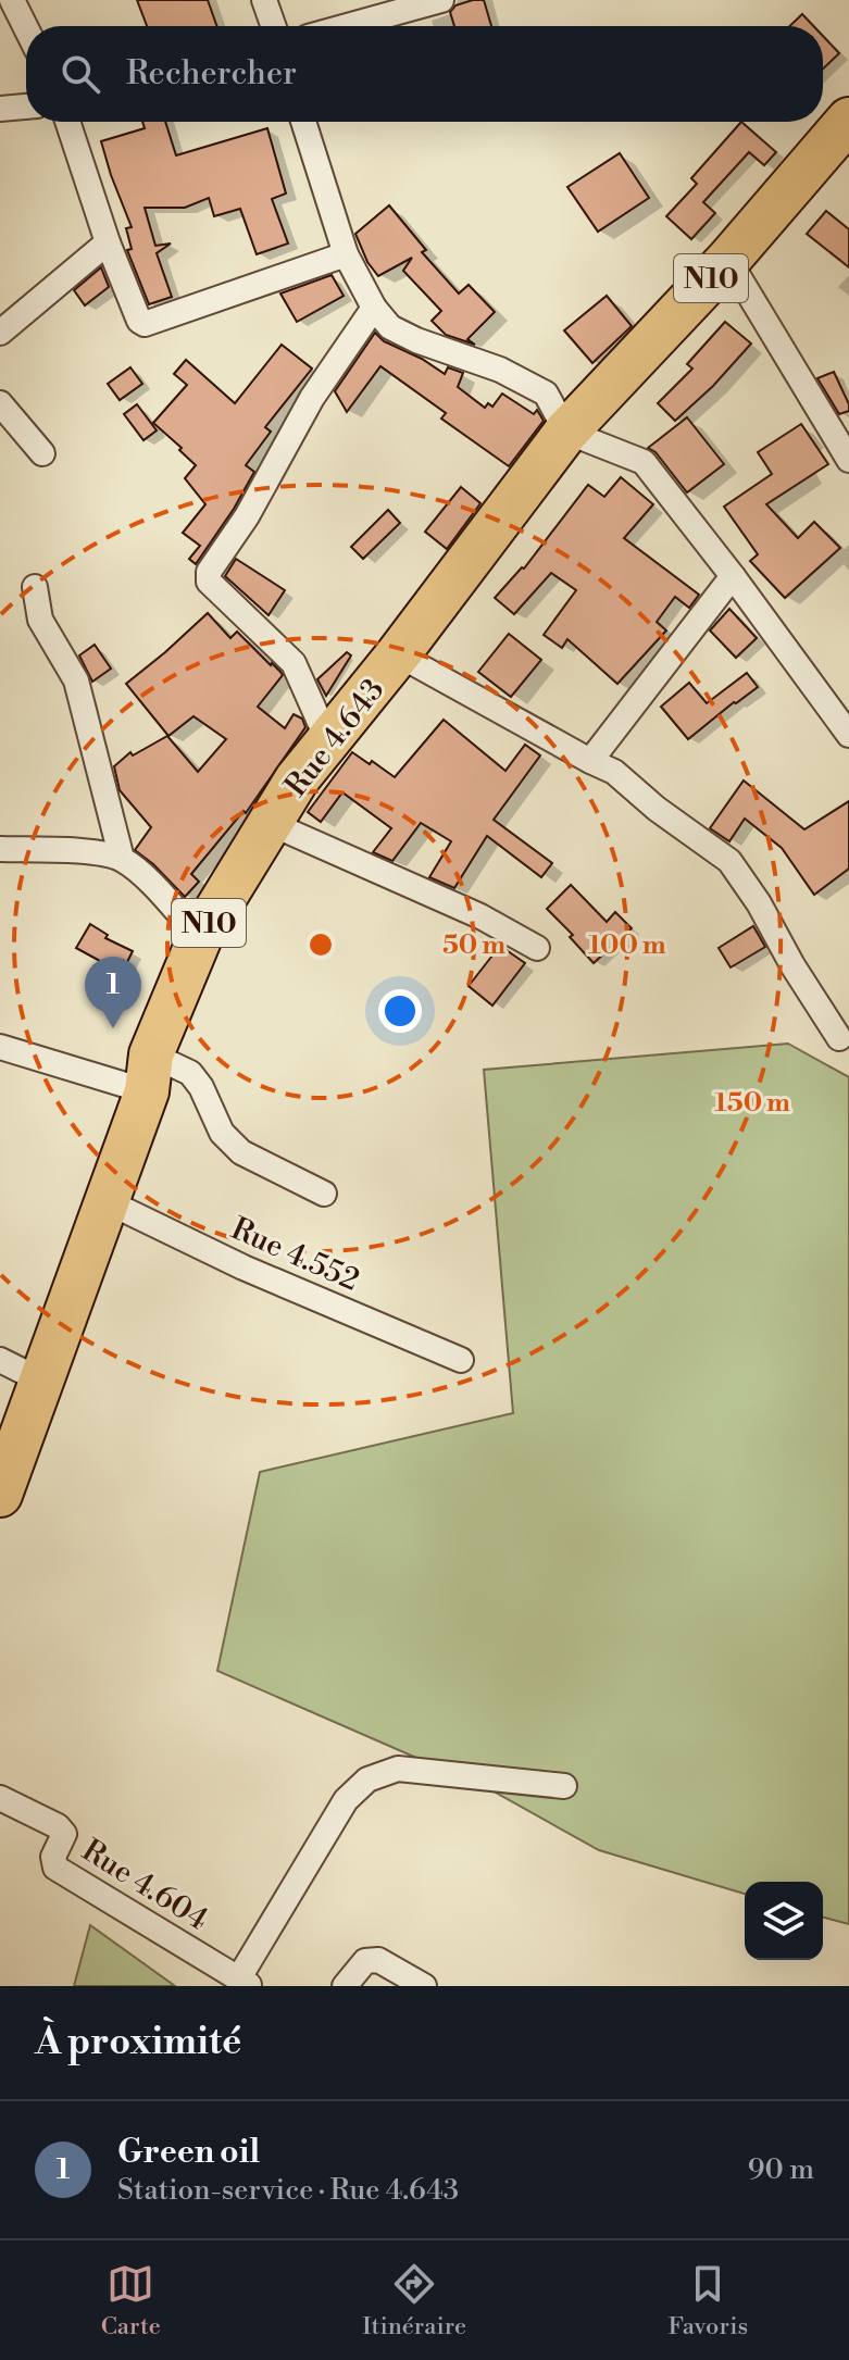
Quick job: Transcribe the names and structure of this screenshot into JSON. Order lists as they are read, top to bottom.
{
  "streets": {
    "highway": ["N10", "Rue 4.643"],
    "street": ["Rue 4.552", "Rue 4.604"]
  },
  "crossings": [
    ["N10", "Rue 4.643"],
    ["Rue 4.643", "Rue 4.552"]
  ],
  "page": {
    "search": "Rechercher",
    "pins": "1",
    "heading": "À proximité",
    "list": [
      {
        "mark": "1",
        "name": "Green oil",
        "note": "Station-service · Rue 4.643",
        "value": "90 m"
      }
    ],
    "nav": ["Carte", "Itinéraire", "Favoris"]
  },
  "rings": ["50 m", "100 m", "150 m"]
}
